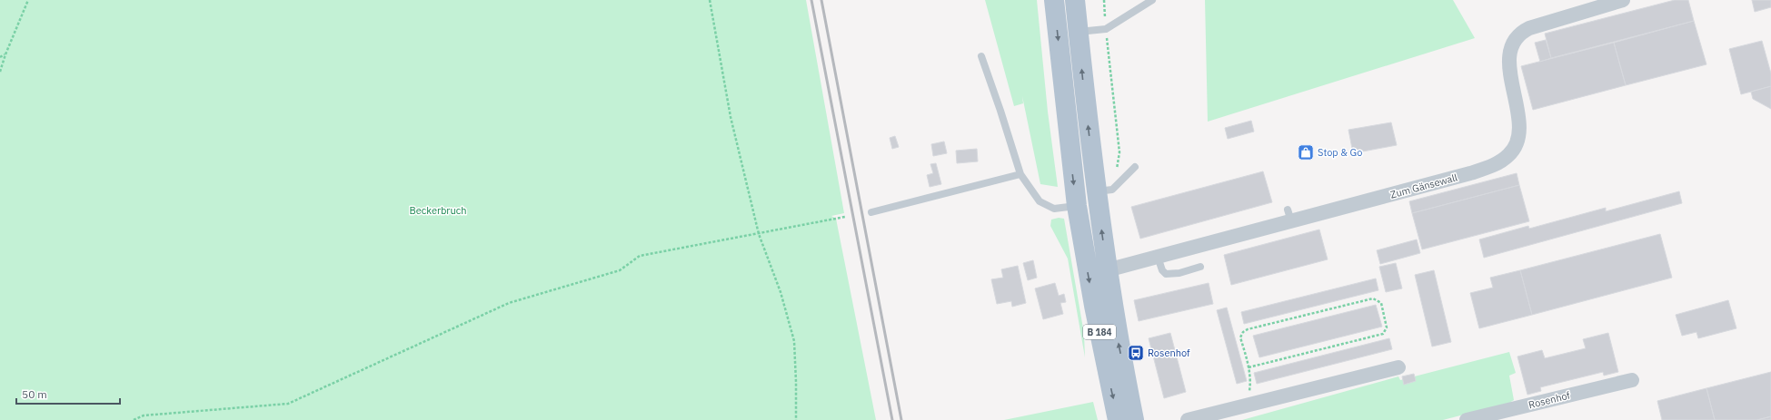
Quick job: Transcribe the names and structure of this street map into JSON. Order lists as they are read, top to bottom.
{
  "streets": {
    "main road": ["B 184"],
    "street": ["Zum Gänsewall", "Rosenhof"]
  },
  "crossings": [
    ["Zum Gänsewall", "B 184"]
  ],
  "parks": ["Beckerbruch"],
  "places": {
    "shop": ["Stop & Go"],
    "bus stop": ["Rosenhof"]
  },
  "scale_bar": "50 m"
}
